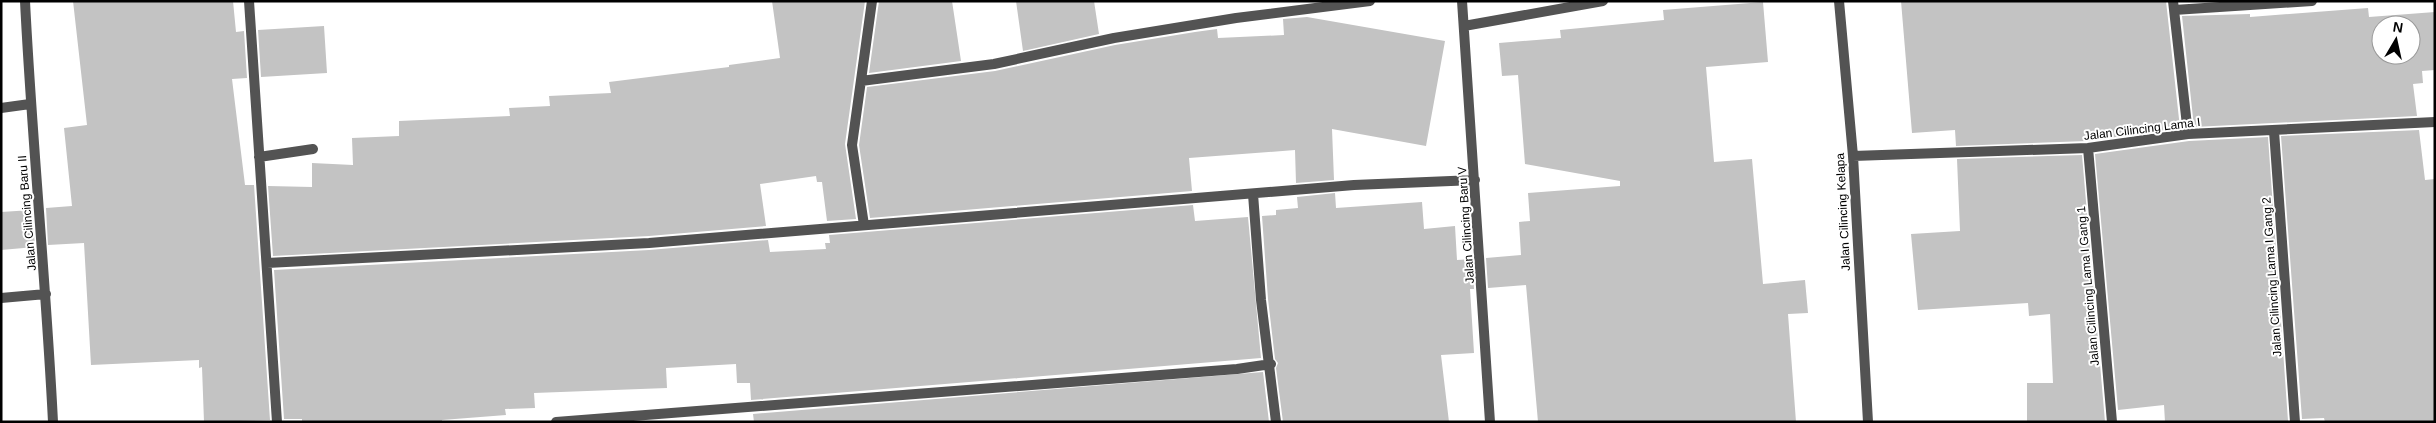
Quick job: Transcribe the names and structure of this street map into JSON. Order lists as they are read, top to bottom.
{
  "streets": {
    "street": [
      "Jalan Cilincing Lama I",
      "Jalan Cilincing Kelapa",
      "Jalan Cilincing Baru II",
      "Jalan Cilincing Baru V",
      "Jalan Cilincing Lama I Gang 2",
      "Jalan Cilincing Lama I Gang 1"
    ]
  },
  "crossings": [
    ["Jalan Cilincing Lama I", "Jalan Cilincing Kelapa"],
    ["Jalan Cilincing Lama I", "Jalan Cilincing Lama I Gang 2"],
    ["Jalan Cilincing Lama I", "Jalan Cilincing Lama I Gang 1"]
  ],
  "north": "top"
}
